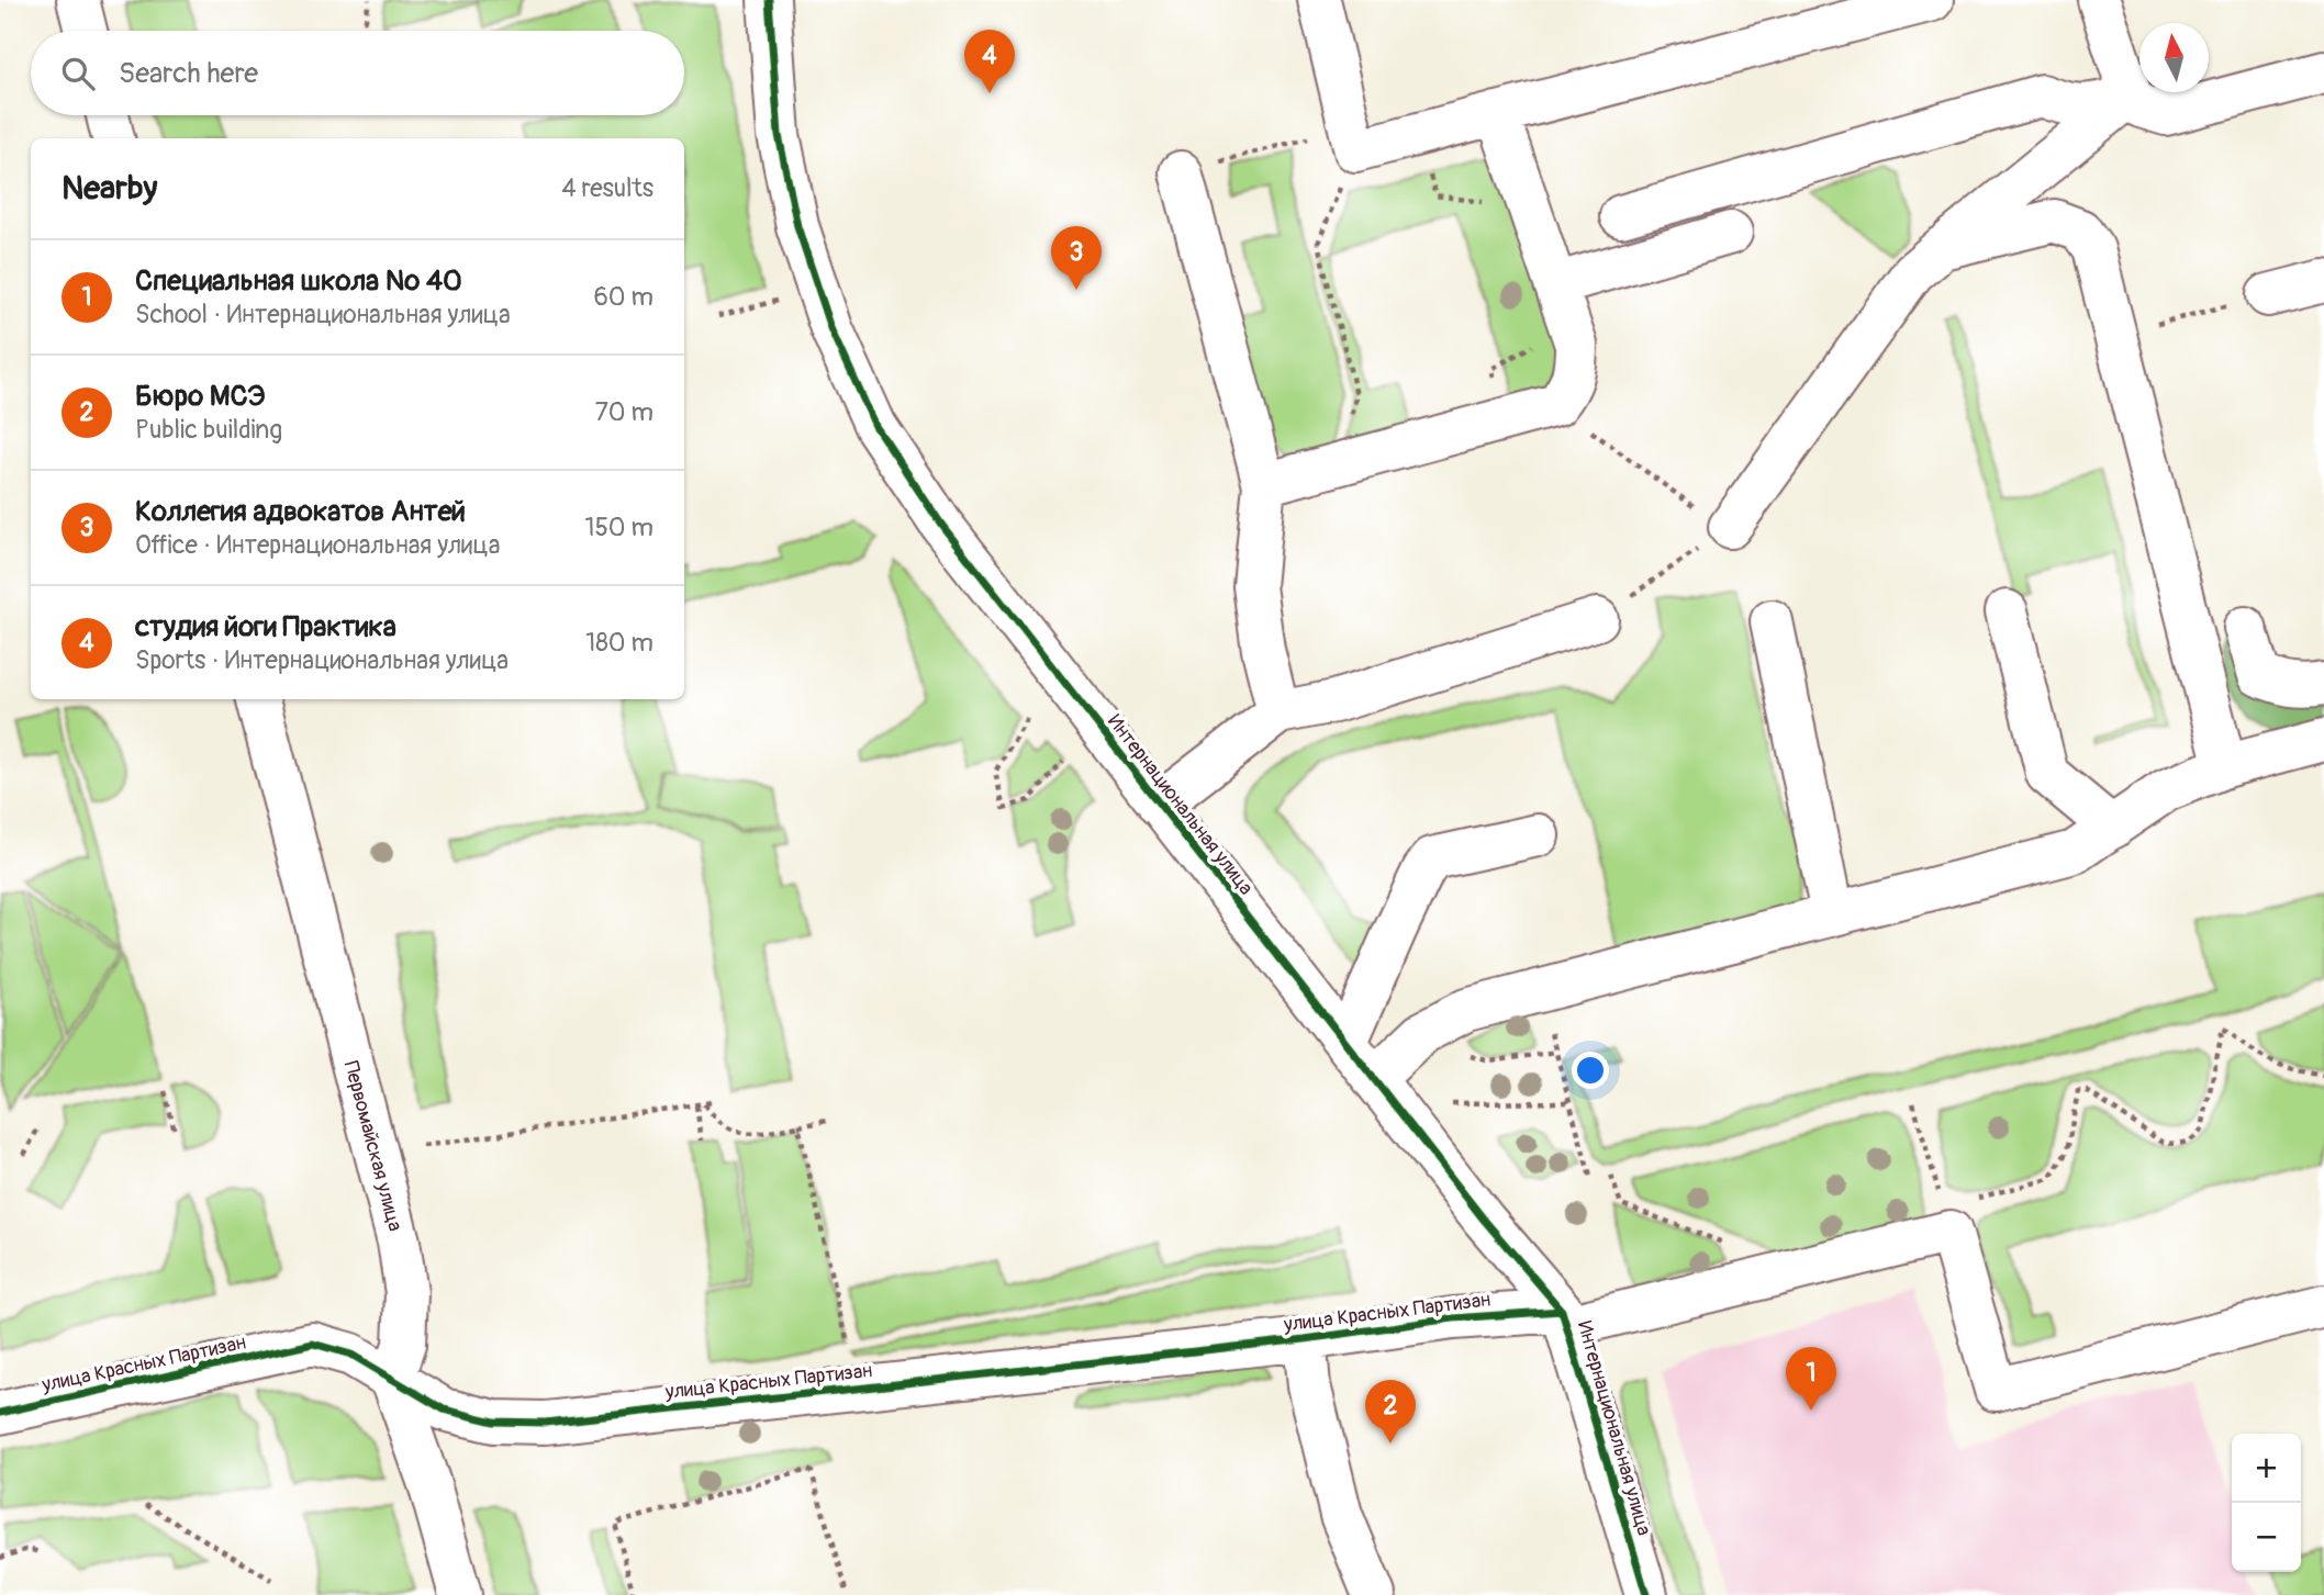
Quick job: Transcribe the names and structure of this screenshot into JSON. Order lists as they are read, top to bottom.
{
  "streets": {
    "street": ["Интернациональная улица", "Первомайская улица", "улица Красных Партизан"]
  },
  "crossings": [
    ["Интернациональная улица", "улица Красных Партизан"],
    ["Первомайская улица", "улица Красных Партизан"]
  ],
  "north": "top",
  "page": {
    "pins": [
      "4",
      "3",
      "1",
      "2"
    ],
    "search": "Search here",
    "heading": ["Nearby", "4 results"],
    "list": [
      {
        "mark": "1",
        "name": "Специальная школа № 40",
        "note": "School · Интернациональная улица",
        "value": "60 m"
      },
      {
        "mark": "2",
        "name": "Бюро МСЭ",
        "note": "Public building",
        "value": "70 m"
      },
      {
        "mark": "3",
        "name": "Коллегия адвокатов Антей",
        "note": "Office · Интернациональная улица",
        "value": "150 m"
      },
      {
        "mark": "4",
        "name": "студия йоги Практика",
        "note": "Sports · Интернациональная улица",
        "value": "180 m"
      }
    ],
    "map_buttons": ["+", "−"]
  }
}
